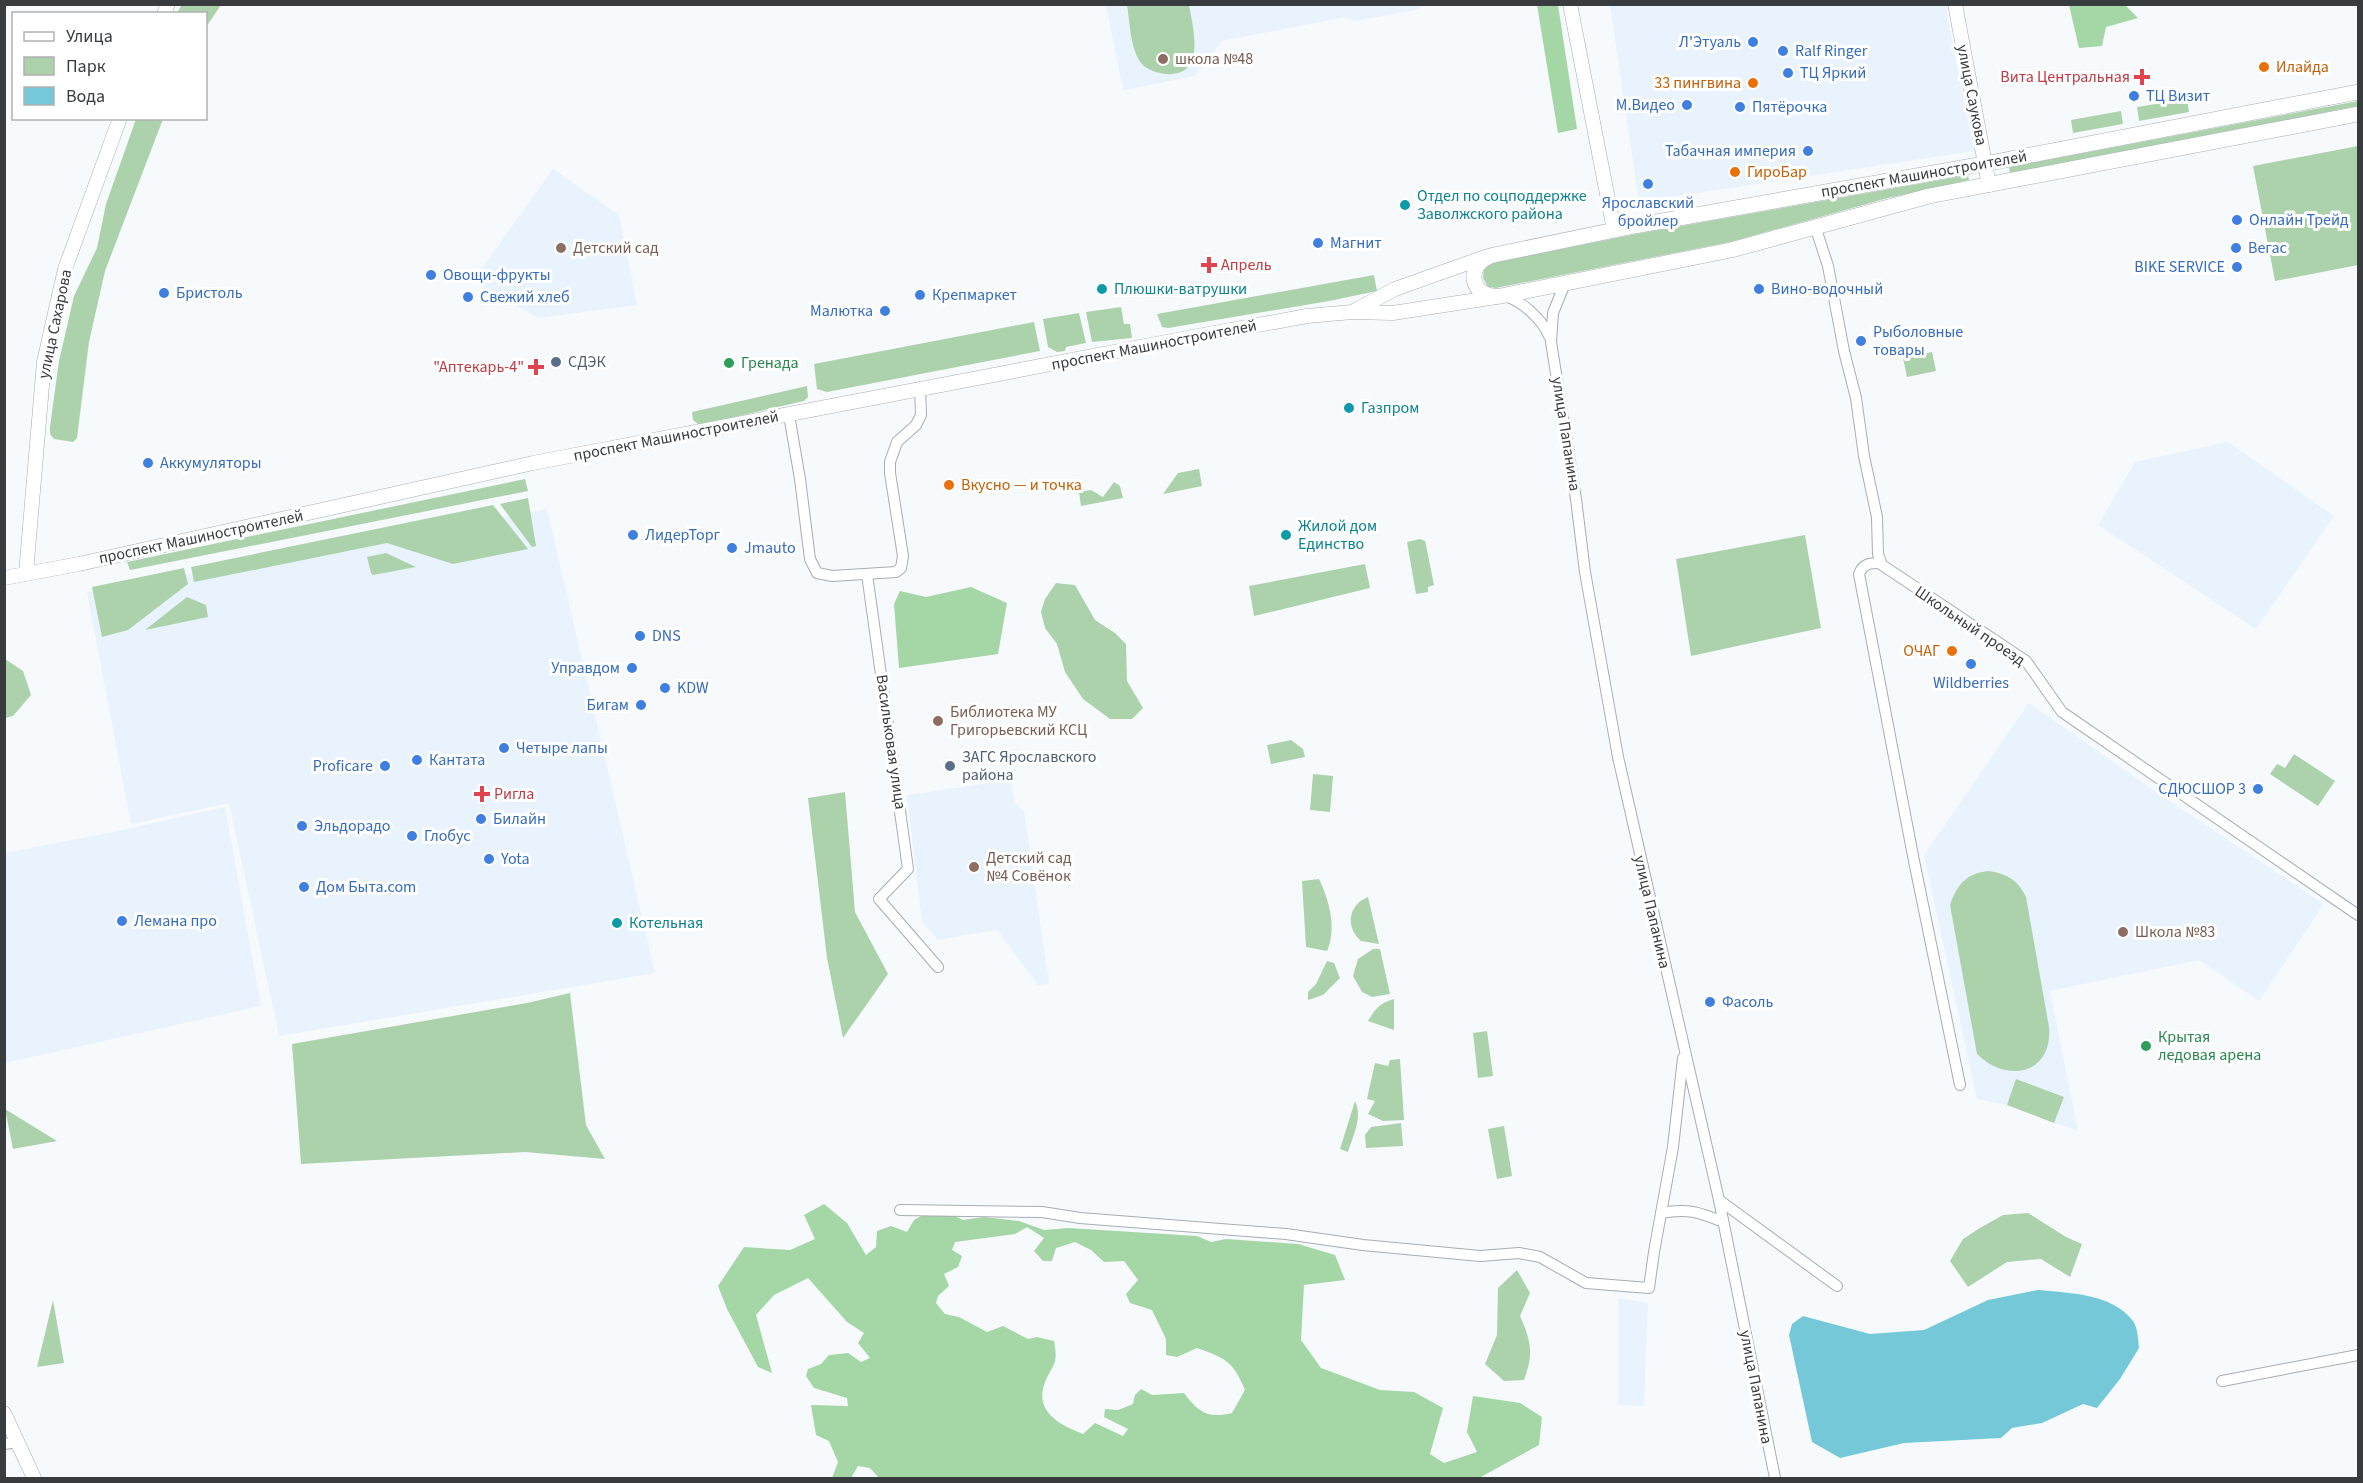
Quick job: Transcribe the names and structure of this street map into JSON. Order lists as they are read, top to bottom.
{
  "streets": {
    "main road": ["проспект Машиностроителей"],
    "street": [
      "улица Саукова",
      "улица Сахарова",
      "улица Папанина",
      "Школьный проезд",
      "Васильковая улица"
    ]
  },
  "crossings": [
    ["улица Саукова", "проспект Машиностроителей"],
    ["проспект Машиностроителей", "улица Сахарова"],
    ["проспект Машиностроителей", "улица Папанина"]
  ],
  "places": {
    "other": [
      "Л'Этуаль",
      "Ralf Ringer",
      "школа №48",
      "Илайда",
      "ТЦ Яркий",
      "33 пингвина",
      "ТЦ Визит",
      "М.Видео",
      "Пятёрочка",
      "Табачная империя",
      "ГироБар",
      "Ярославский бройлер",
      "Отдел по соцподдержке Заволжского района",
      "Онлайн Трейд",
      "Магнит",
      "Детский сад",
      "Вегас",
      "BIKE SERVICE",
      "Овощи-фрукты",
      "Плюшки-ватрушки",
      "Вино-водочный",
      "Бристоль",
      "Крепмаркет",
      "Свежий хлеб",
      "Малютка",
      "Рыболовные товары",
      "СДЭК",
      "Гренада",
      "Газпром",
      "Аккумуляторы",
      "Вкусно — и точка",
      "ЛидерТорг",
      "Жилой дом Единство",
      "Jmauto",
      "DNS",
      "ОЧАГ",
      "Wildberries",
      "Управдом",
      "KDW",
      "Бигам",
      "Библиотека МУ Григорьевский КСЦ",
      "Четыре лапы",
      "Кантата",
      "Proficare",
      "ЗАГС Ярославского района",
      "СДЮСШОР 3",
      "Билайн",
      "Эльдорадо",
      "Глобус",
      "Yota",
      "Детский сад №4 Совёнок",
      "Дом Быта.com",
      "Лемана про",
      "Котельная",
      "Школа №83",
      "Фасоль",
      "Крытая ледовая арена"
    ],
    "health": [
      "Вита Центральная",
      "Апрель",
      "\"Аптекарь-4\"",
      "Ригла"
    ]
  },
  "legend": ["Улица", "Парк", "Вода"]
}
